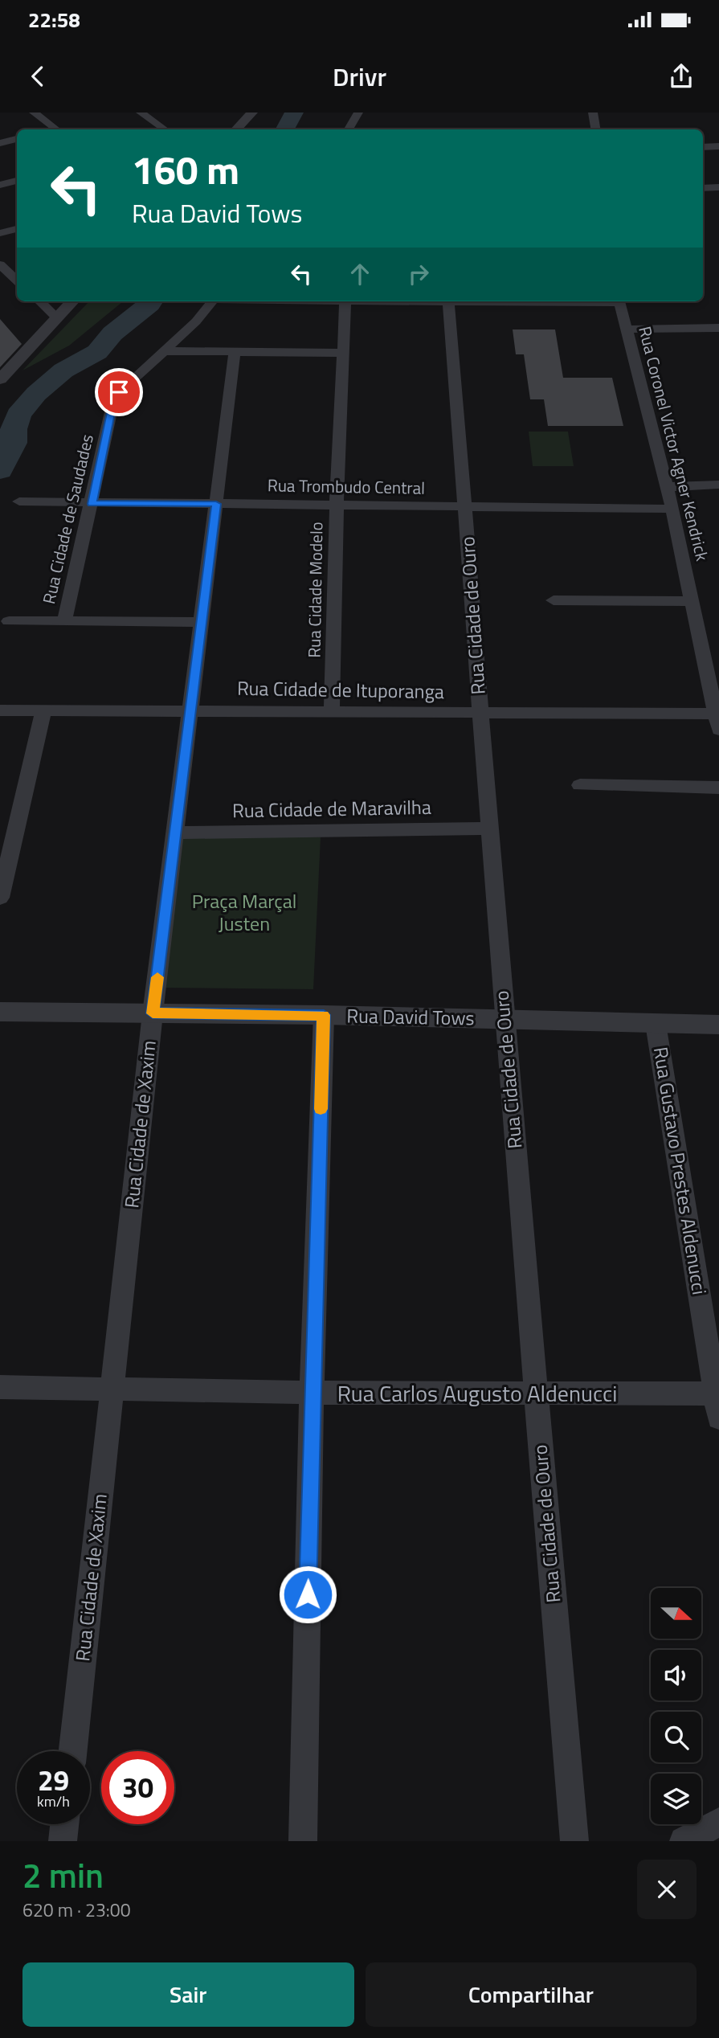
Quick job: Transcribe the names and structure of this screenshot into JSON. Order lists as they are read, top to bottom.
{
  "streets": {
    "street": [
      "Rua Coronel Victor Agner Kendrick",
      "Rua Trombudo Central",
      "Rua Cidade de Saudades",
      "Rua Cidade Modelo",
      "Rua Cidade de Ouro",
      "Rua Cidade de Ituporanga",
      "Rua Cidade de Maravilha",
      "Rua David Tows",
      "Rua Cidade de Xaxim",
      "Rua Gustavo Prestes Aldenucci",
      "Rua Carlos Augusto Aldenucci"
    ]
  },
  "crossings": [
    ["Rua Coronel Victor Agner Kendrick", "Rua Trombudo Central"],
    ["Rua Coronel Victor Agner Kendrick", "Rua Cidade de Ituporanga"],
    ["Rua Trombudo Central", "Rua Cidade de Saudades"],
    ["Rua Trombudo Central", "Rua Cidade Modelo"],
    ["Rua Trombudo Central", "Rua Cidade de Ouro"],
    ["Rua Trombudo Central", "Rua Cidade de Xaxim"],
    ["Rua Cidade Modelo", "Rua Cidade de Ituporanga"],
    ["Rua Cidade de Ouro", "Rua Cidade de Ituporanga"],
    ["Rua Cidade de Ouro", "Rua Cidade de Maravilha"],
    ["Rua Cidade de Ouro", "Rua David Tows"],
    ["Rua Cidade de Ouro", "Rua Carlos Augusto Aldenucci"],
    ["Rua Cidade de Ituporanga", "Rua Cidade de Xaxim"],
    ["Rua Cidade de Maravilha", "Rua Cidade de Xaxim"],
    ["Rua David Tows", "Rua Cidade de Xaxim"],
    ["Rua David Tows", "Rua Gustavo Prestes Aldenucci"],
    ["Rua Cidade de Xaxim", "Rua Carlos Augusto Aldenucci"],
    ["Rua Gustavo Prestes Aldenucci", "Rua Carlos Augusto Aldenucci"]
  ],
  "parks": ["Praça Marçal Justen"],
  "north": "right",
  "page": {
    "status": "22:58",
    "header": "Drivr",
    "turn": ["160 m", "Rua David Tows"],
    "speed": "29 km/h",
    "limit": "30",
    "heading": ["2 min", "620 m · 23:00"],
    "buttons": ["Sair", "Compartilhar"]
  }
}
